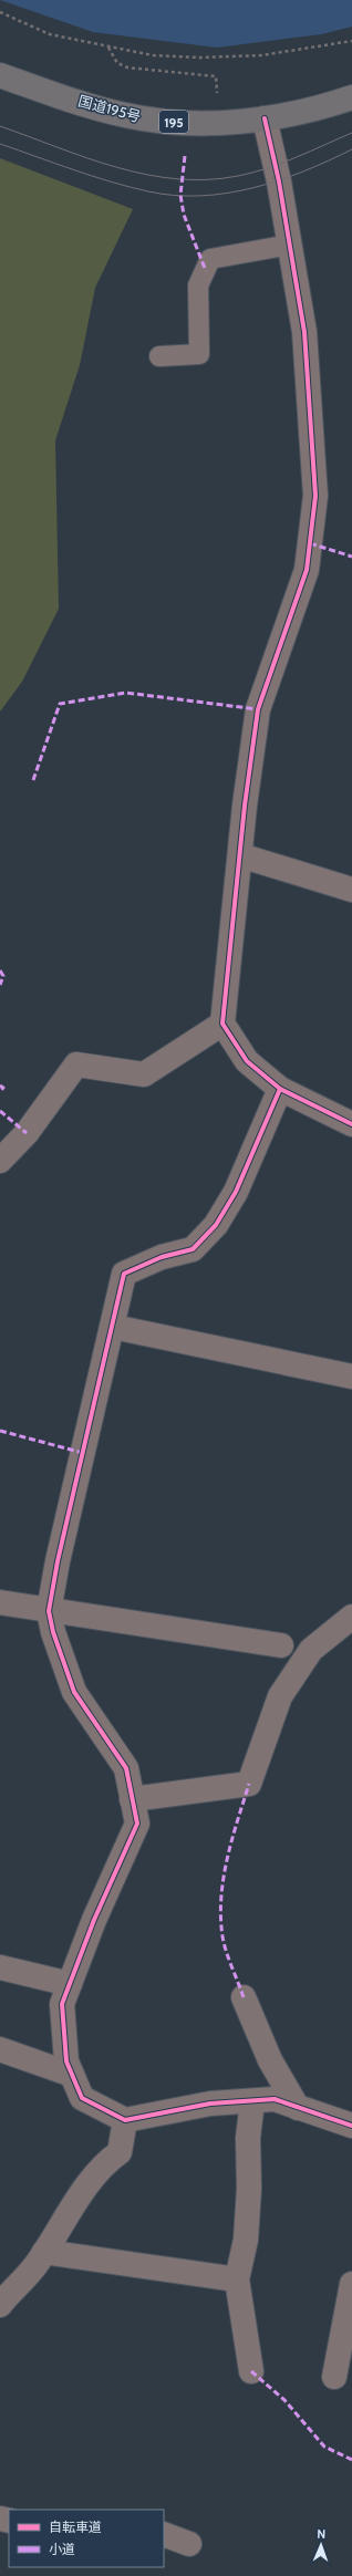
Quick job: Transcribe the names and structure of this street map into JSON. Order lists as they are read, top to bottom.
{
  "streets": {
    "highway": ["国道195号", "195"]
  },
  "legend": ["自転車道", "小道"],
  "north": "top"
}
